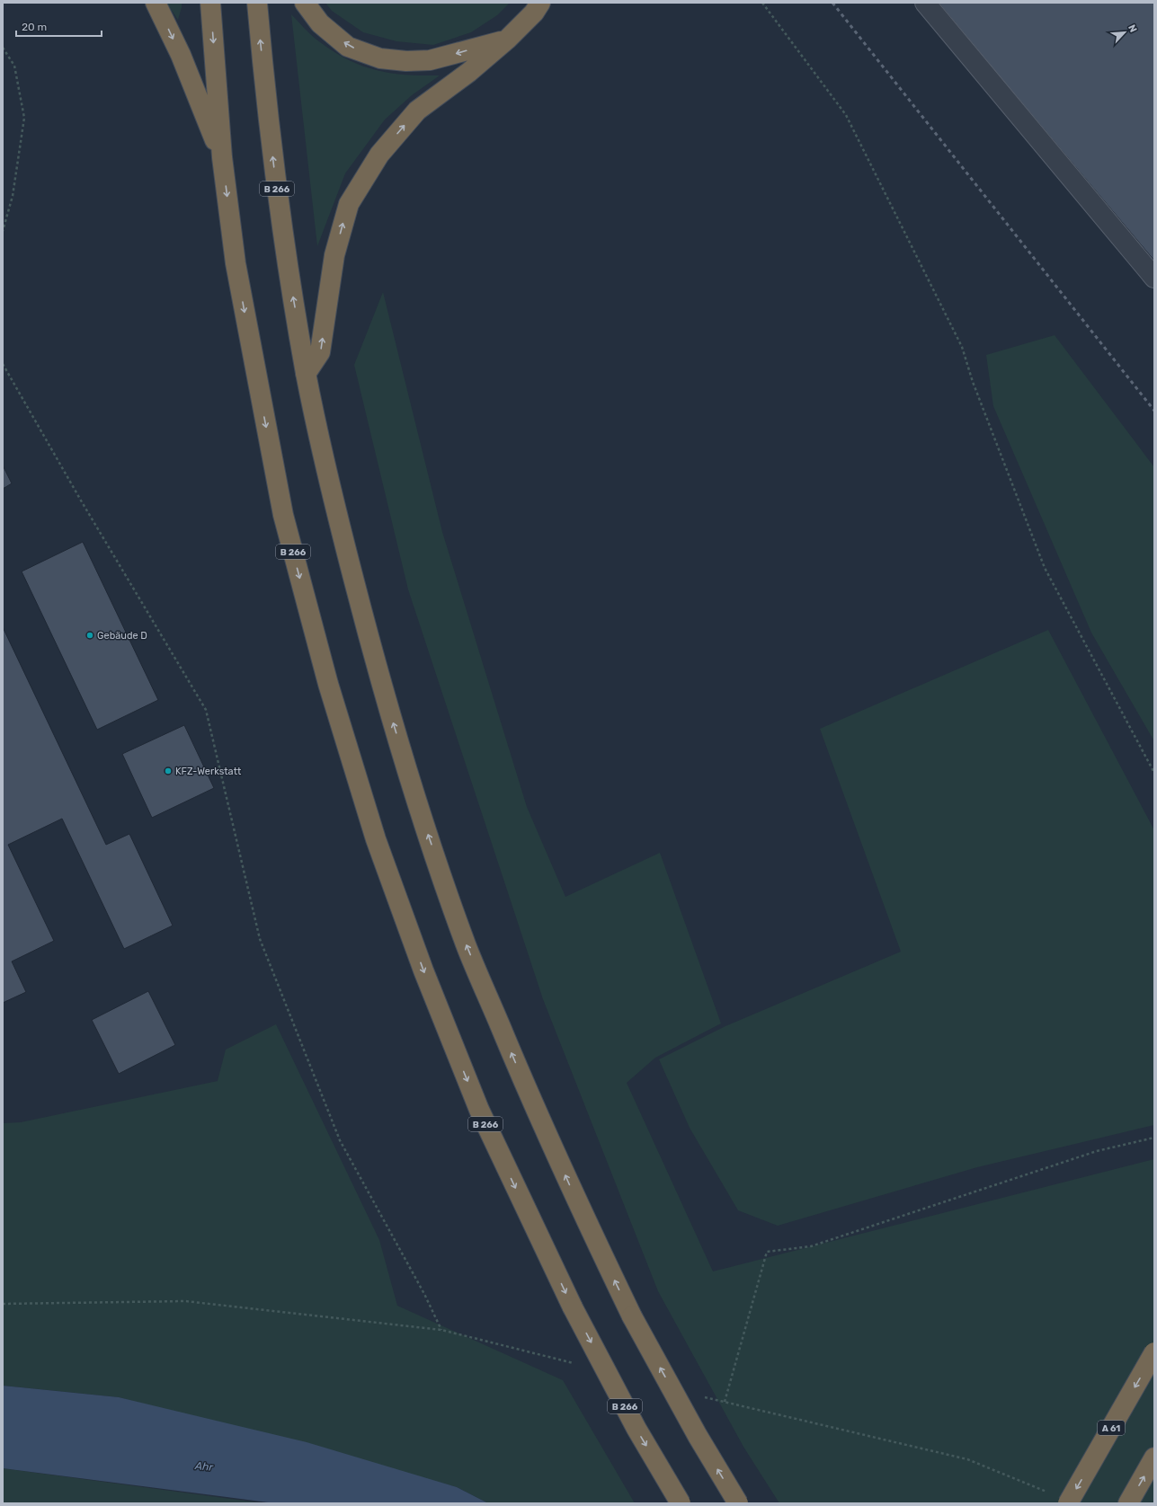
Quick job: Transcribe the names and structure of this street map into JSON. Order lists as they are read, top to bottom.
{
  "streets": {
    "highway": ["B 266", "A 61"]
  },
  "water": ["Ahr"],
  "places": ["Gebäude D", "KFZ-Werkstatt"],
  "scale_bar": "20 m",
  "north": "top right"
}
